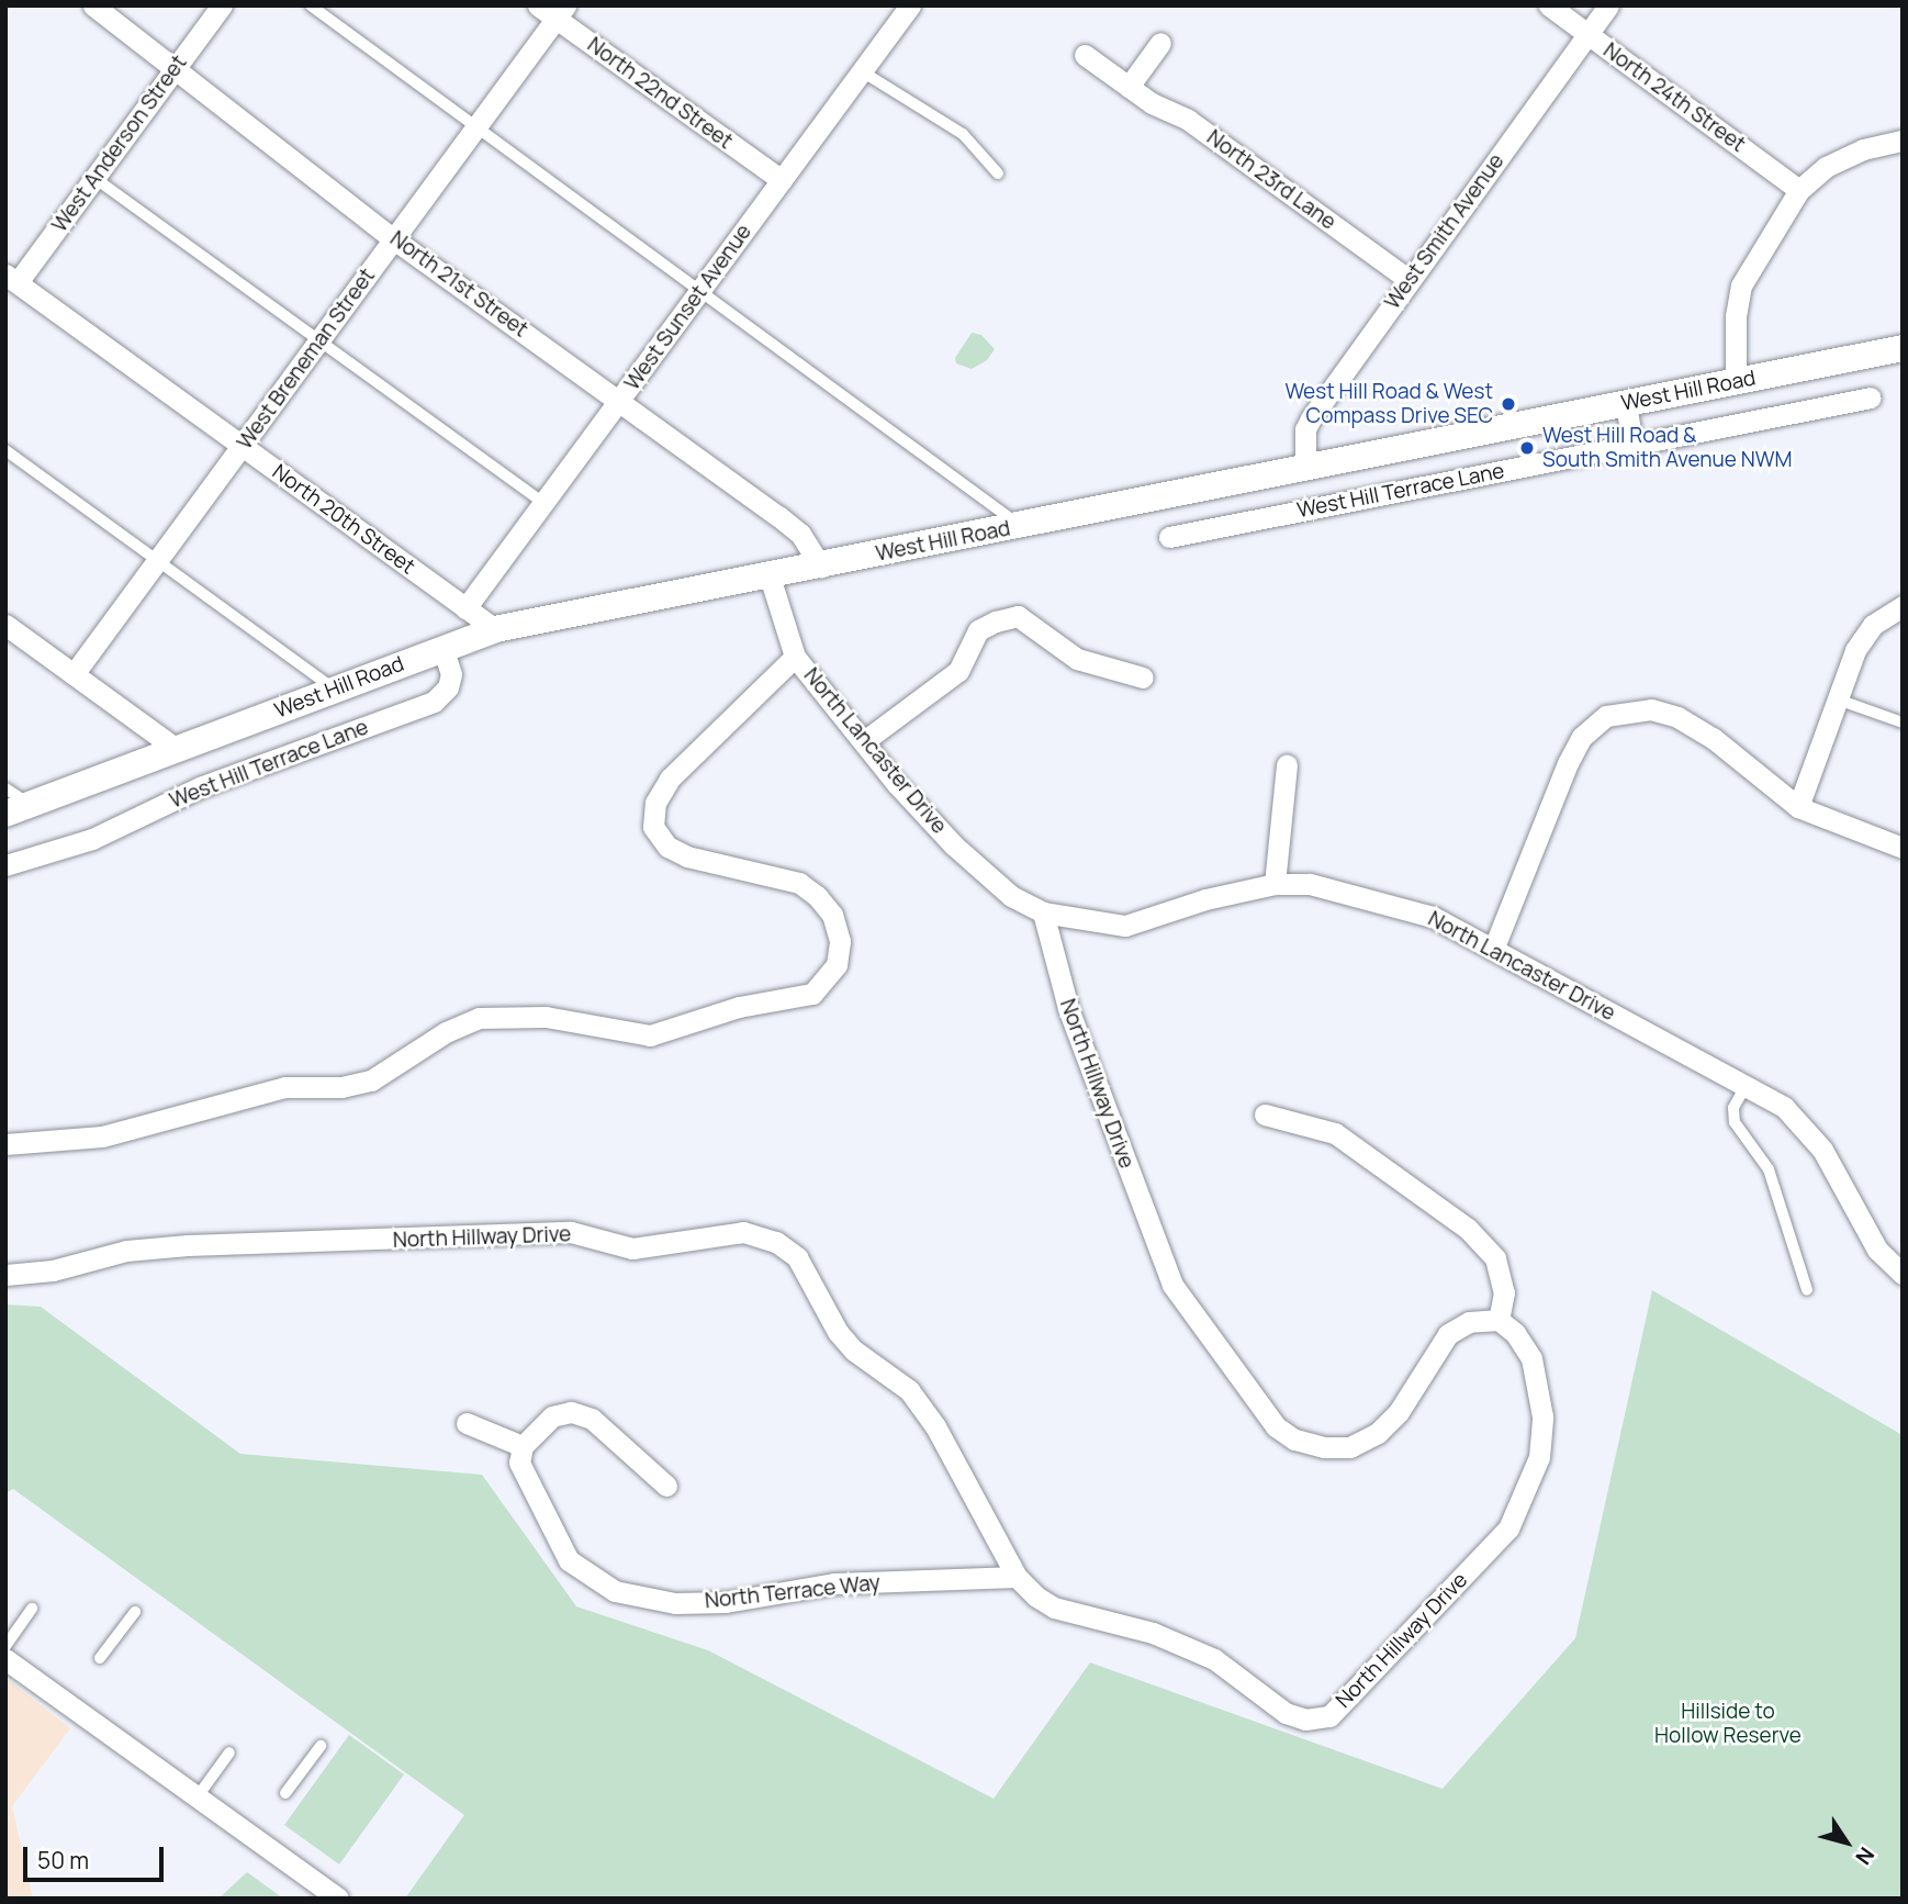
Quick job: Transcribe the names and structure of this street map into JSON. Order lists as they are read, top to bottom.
{
  "streets": {
    "street": [
      "North 22nd Street",
      "North 24th Street",
      "West Anderson Street",
      "North 23rd Lane",
      "West Smith Avenue",
      "North 21st Street",
      "West Sunset Avenue",
      "West Breneman Street",
      "West Hill Road",
      "West Hill Terrace Lane",
      "North 20th Street",
      "North Lancaster Drive",
      "North Hillway Drive",
      "North Terrace Way"
    ]
  },
  "crossings": [
    ["North 22nd Street", "West Sunset Avenue"],
    ["North 22nd Street", "West Breneman Street"],
    ["North 24th Street", "West Smith Avenue"],
    ["West Anderson Street", "North 21st Street"],
    ["West Anderson Street", "North 20th Street"],
    ["North 23rd Lane", "West Smith Avenue"],
    ["West Smith Avenue", "West Hill Road"],
    ["North 21st Street", "West Sunset Avenue"],
    ["North 21st Street", "West Breneman Street"],
    ["North 21st Street", "West Hill Road"],
    ["West Sunset Avenue", "North 20th Street"],
    ["West Breneman Street", "North 20th Street"],
    ["West Hill Road", "West Hill Terrace Lane"],
    ["West Hill Road", "North 20th Street"],
    ["West Hill Road", "North Lancaster Drive"],
    ["North Lancaster Drive", "North Hillway Drive"],
    ["North Hillway Drive", "North Terrace Way"]
  ],
  "parks": ["Hillside to Hollow Reserve"],
  "places": ["West Hill Road & West Compass Drive SEC", "West Hill Road & South Smith Avenue NWM"],
  "scale_bar": "50 m",
  "north": "bottom right"
}
